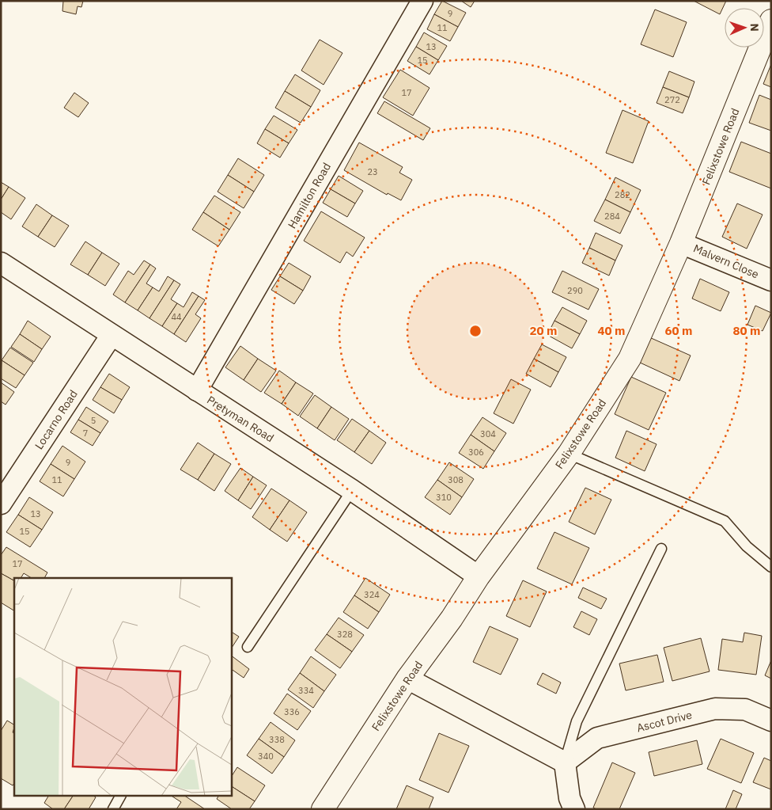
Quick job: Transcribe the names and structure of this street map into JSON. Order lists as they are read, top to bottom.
{
  "streets": {
    "main road": ["Felixstowe Road"],
    "street": [
      "Hamilton Road",
      "Malvern Close",
      "Pretyman Road",
      "Locarno Road",
      "Ascot Drive"
    ]
  },
  "crossings": [
    ["Felixstowe Road", "Malvern Close"],
    ["Felixstowe Road", "Pretyman Road"],
    ["Hamilton Road", "Pretyman Road"],
    ["Pretyman Road", "Locarno Road"]
  ],
  "house_numbers": [
    "9",
    "11",
    "13",
    "15",
    "17",
    "272",
    "23",
    "282",
    "284",
    "290",
    "44",
    "5",
    "7",
    "304",
    "306",
    "9",
    "11",
    "308",
    "310",
    "13",
    "15",
    "17",
    "324",
    "328",
    "334",
    "336",
    "338",
    "340"
  ],
  "north": "right",
  "rings": [
    "20 m",
    "40 m",
    "60 m",
    "80 m"
  ]
}
